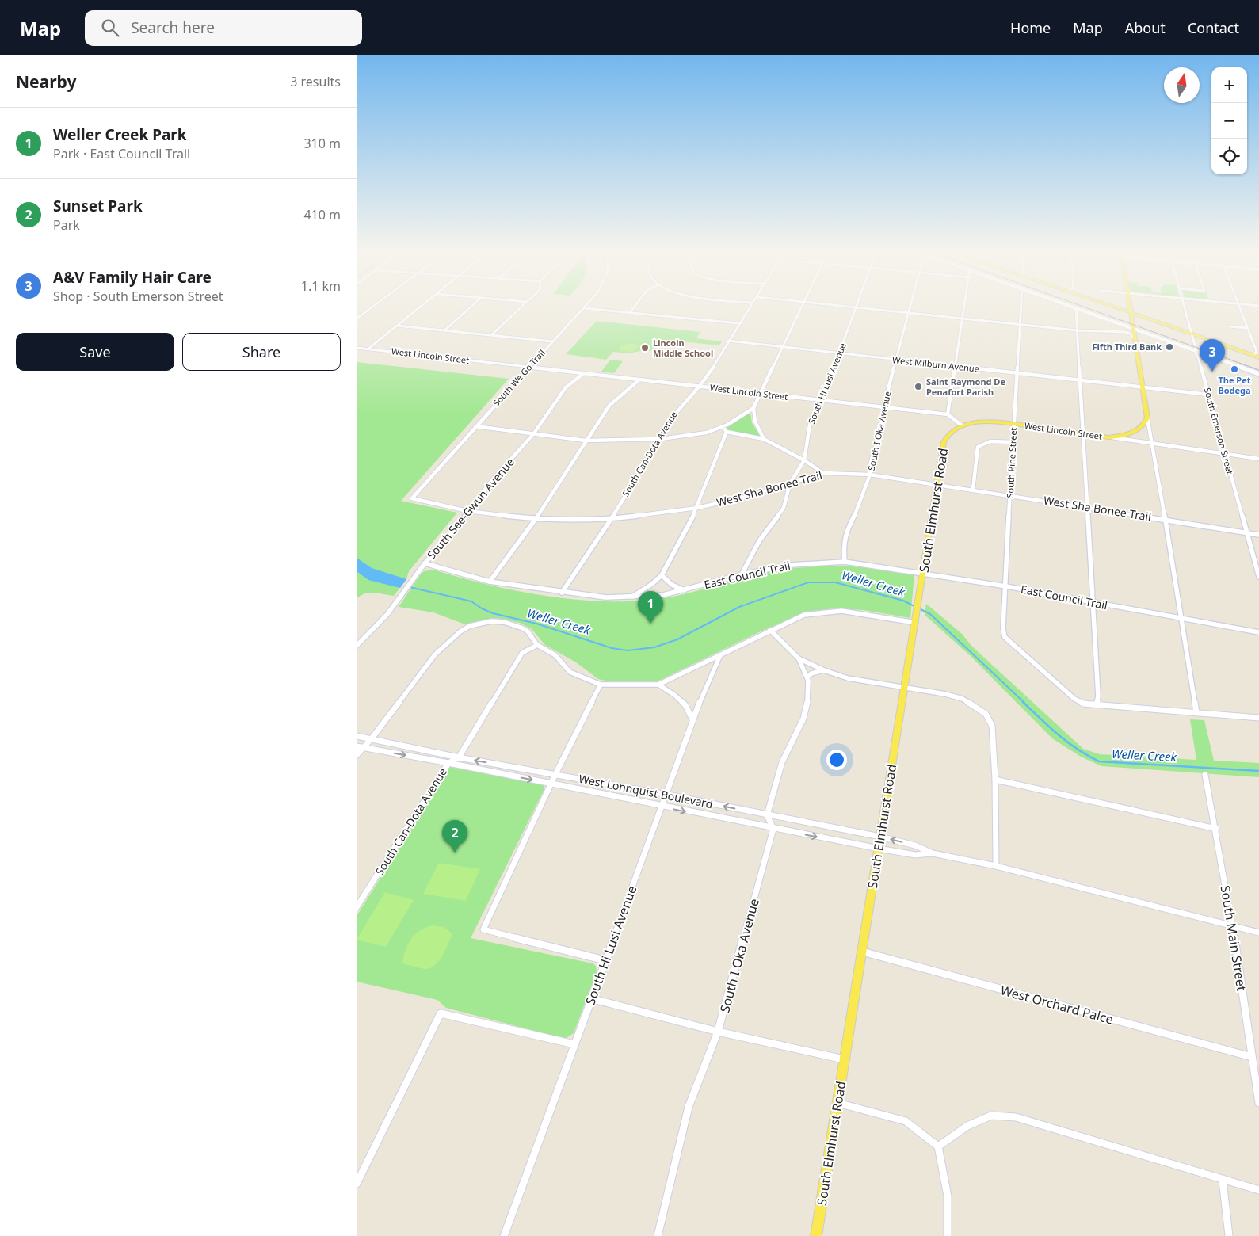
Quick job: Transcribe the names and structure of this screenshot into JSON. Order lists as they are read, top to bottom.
{
  "streets": {
    "main road": ["West Lincoln Street", "South Elmhurst Road"],
    "street": [
      "West Milburn Avenue",
      "South We Go Trail",
      "South Hi Lusi Avenue",
      "South I Oka Avenue",
      "South Emerson Street",
      "South Can-Dota Avenue",
      "South Pine Street",
      "West Sha Bonee Trail",
      "South See-Gwun Avenue",
      "East Council Trail",
      "West Lonnquist Boulevard",
      "South Main Street",
      "West Orchard Palce"
    ]
  },
  "crossings": [
    ["West Lincoln Street", "South We Go Trail"],
    ["West Lincoln Street", "South Hi Lusi Avenue"],
    ["West Lincoln Street", "South I Oka Avenue"],
    ["West Lincoln Street", "South Can-Dota Avenue"],
    ["West Lincoln Street", "South Pine Street"],
    ["West Lincoln Street", "South See-Gwun Avenue"],
    ["West Lincoln Street", "South Elmhurst Road"],
    ["West Milburn Avenue", "South Hi Lusi Avenue"],
    ["West Milburn Avenue", "South I Oka Avenue"],
    ["West Milburn Avenue", "South Emerson Street"],
    ["West Milburn Avenue", "South Can-Dota Avenue"],
    ["West Milburn Avenue", "South Pine Street"],
    ["South We Go Trail", "West Sha Bonee Trail"],
    ["South Hi Lusi Avenue", "West Sha Bonee Trail"],
    ["South Hi Lusi Avenue", "East Council Trail"],
    ["South Hi Lusi Avenue", "West Lonnquist Boulevard"],
    ["South I Oka Avenue", "West Sha Bonee Trail"],
    ["South I Oka Avenue", "East Council Trail"],
    ["South I Oka Avenue", "West Lonnquist Boulevard"],
    ["South Emerson Street", "West Sha Bonee Trail"],
    ["South Can-Dota Avenue", "West Sha Bonee Trail"],
    ["South Can-Dota Avenue", "East Council Trail"],
    ["South Can-Dota Avenue", "West Lonnquist Boulevard"],
    ["South Pine Street", "West Sha Bonee Trail"],
    ["South Pine Street", "East Council Trail"],
    ["West Sha Bonee Trail", "South See-Gwun Avenue"],
    ["West Sha Bonee Trail", "South Elmhurst Road"],
    ["South See-Gwun Avenue", "East Council Trail"],
    ["South Elmhurst Road", "East Council Trail"],
    ["South Elmhurst Road", "West Lonnquist Boulevard"],
    ["South Elmhurst Road", "West Orchard Palce"],
    ["West Lonnquist Boulevard", "South Main Street"],
    ["South Main Street", "West Orchard Palce"]
  ],
  "water": ["Weller Creek"],
  "places": [
    "Fifth Third Bank",
    "Lincoln Middle School",
    "The Pet Bodega",
    "Saint Raymond De Penafort Parish"
  ],
  "north": "top",
  "page": {
    "header": "Map",
    "search": "Search here",
    "nav": [
      "Home",
      "Map",
      "About",
      "Contact"
    ],
    "heading": ["Nearby", "3 results"],
    "map_buttons": ["+", "−"],
    "list": [
      {
        "mark": "1",
        "name": "Weller Creek Park",
        "note": "Park · East Council Trail",
        "value": "310 m"
      },
      {
        "mark": "2",
        "name": "Sunset Park",
        "note": "Park",
        "value": "410 m"
      },
      {
        "mark": "3",
        "name": "A&V Family Hair Care",
        "note": "Shop · South Emerson Street",
        "value": "1.1 km"
      }
    ],
    "buttons": ["Save", "Share"],
    "pins": ["3", "1", "2"]
  }
}
